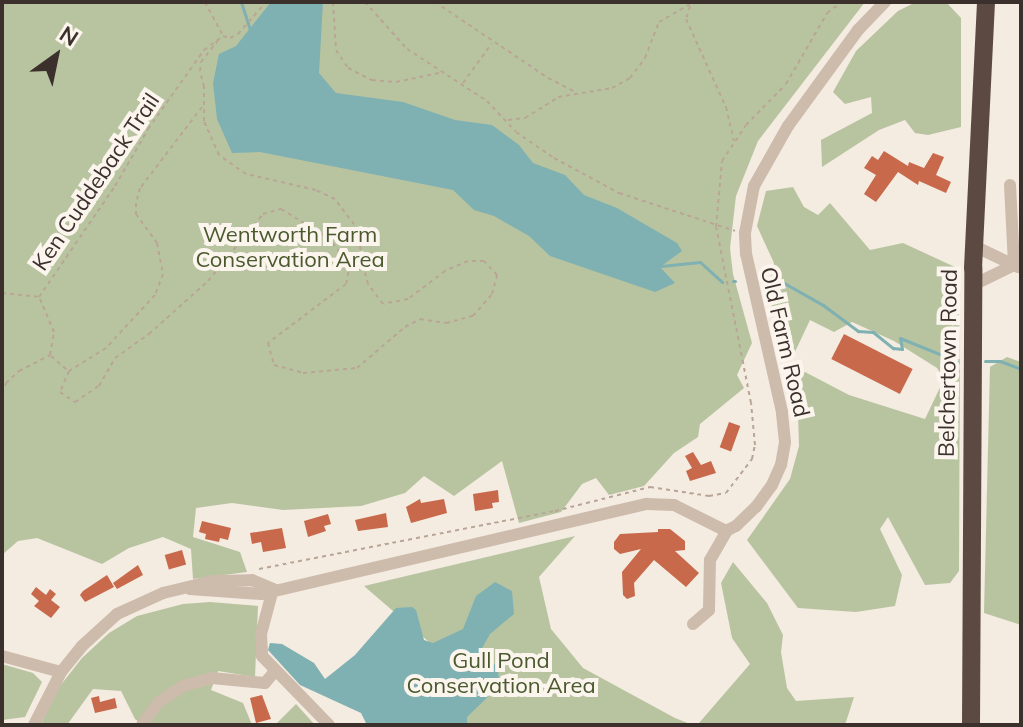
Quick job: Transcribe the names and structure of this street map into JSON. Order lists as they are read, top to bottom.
{
  "streets": {
    "highway": ["Belchertown Road"],
    "street": ["Old Farm Road"],
    "path": ["Ken Cuddeback Trail"]
  },
  "parks": ["Wentworth Farm Conservation Area", "Gull Pond Conservation Area"],
  "north": "top right"
}
